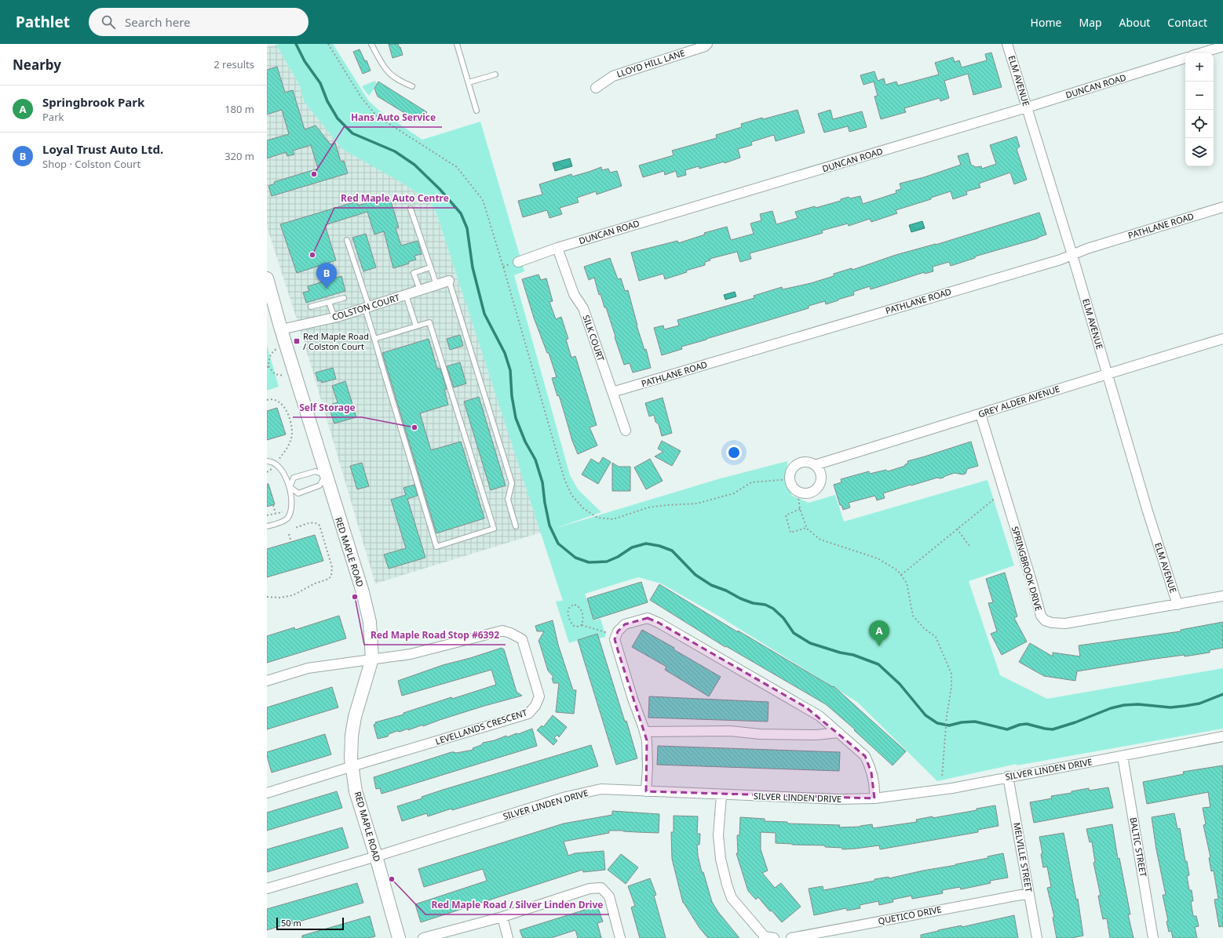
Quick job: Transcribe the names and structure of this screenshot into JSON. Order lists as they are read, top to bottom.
{
  "streets": {
    "street": [
      "LLOYD HILL LANE",
      "ELM AVENUE",
      "DUNCAN ROAD",
      "PATHLANE ROAD",
      "COLSTON COURT",
      "SILK COURT",
      "GREY ALDER AVENUE",
      "RED MAPLE ROAD",
      "SPRINGBROOK DRIVE",
      "LEVELLANDS CRESCENT",
      "SILVER LINDEN DRIVE",
      "BALTIC STREET",
      "MELVILLE STREET",
      "QUETICO DRIVE"
    ]
  },
  "crossings": [
    ["ELM AVENUE", "DUNCAN ROAD"],
    ["ELM AVENUE", "PATHLANE ROAD"],
    ["ELM AVENUE", "GREY ALDER AVENUE"],
    ["ELM AVENUE", "SPRINGBROOK DRIVE"],
    ["DUNCAN ROAD", "SILK COURT"],
    ["PATHLANE ROAD", "SILK COURT"],
    ["COLSTON COURT", "RED MAPLE ROAD"],
    ["GREY ALDER AVENUE", "SPRINGBROOK DRIVE"],
    ["RED MAPLE ROAD", "LEVELLANDS CRESCENT"],
    ["RED MAPLE ROAD", "SILVER LINDEN DRIVE"],
    ["SILVER LINDEN DRIVE", "BALTIC STREET"],
    ["SILVER LINDEN DRIVE", "MELVILLE STREET"],
    ["MELVILLE STREET", "QUETICO DRIVE"]
  ],
  "places": {
    "other": [
      "Hans Auto Service",
      "Red Maple Auto Centre",
      "Self Storage",
      "Red Maple Road Stop #6392",
      "Red Maple Road / Silver Linden Drive"
    ],
    "transit": ["Red Maple Road / Colston Court"]
  },
  "scale_bar": "50 m",
  "page": {
    "header": "Pathlet",
    "search": "Search here",
    "nav": [
      "Home",
      "Map",
      "About",
      "Contact"
    ],
    "heading": ["Nearby", "2 results"],
    "map_buttons": ["+", "−"],
    "list": [
      {
        "mark": "A",
        "name": "Springbrook Park",
        "note": "Park",
        "value": "180 m"
      },
      {
        "mark": "B",
        "name": "Loyal Trust Auto Ltd.",
        "note": "Shop · Colston Court",
        "value": "320 m"
      }
    ],
    "pins": ["B", "A"],
    "scale": "50 m"
  }
}
